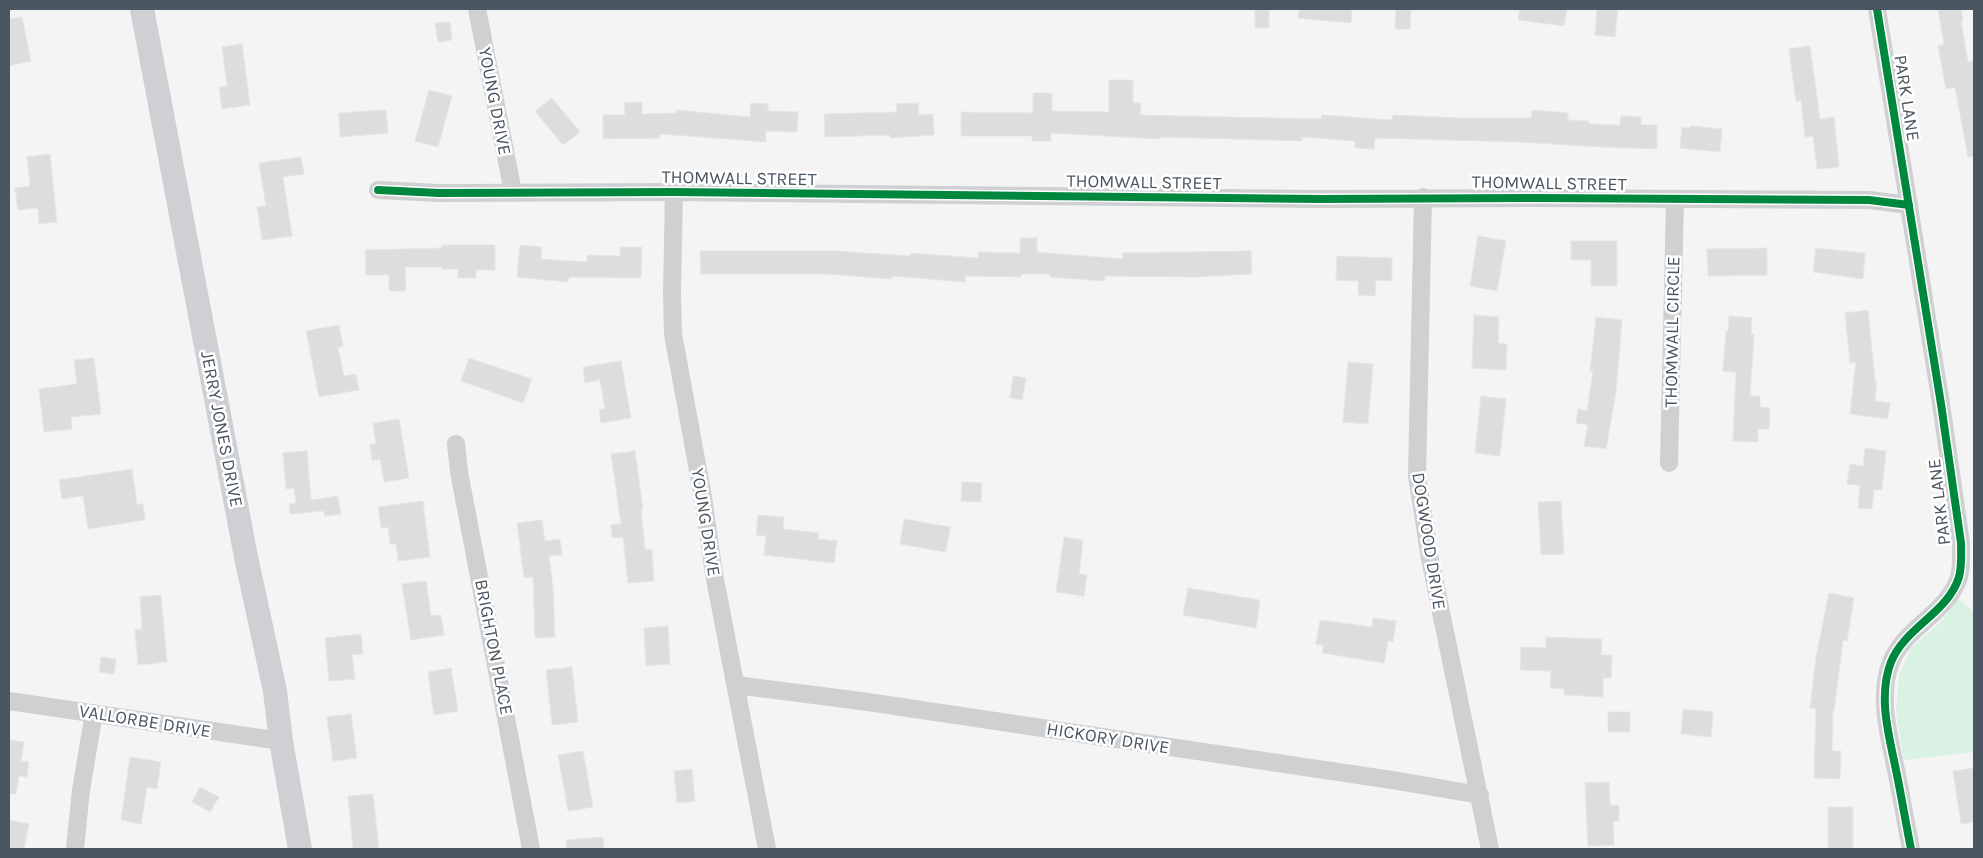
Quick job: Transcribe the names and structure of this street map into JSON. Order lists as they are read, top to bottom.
{
  "streets": {
    "main road": ["JERRY JONES DRIVE"],
    "street": [
      "PARK LANE",
      "YOUNG DRIVE",
      "THOMWALL STREET",
      "THOMWALL CIRCLE",
      "DOGWOOD DRIVE",
      "BRIGHTON PLACE",
      "VALLORBE DRIVE",
      "HICKORY DRIVE"
    ]
  },
  "crossings": [
    ["PARK LANE", "THOMWALL STREET"],
    ["YOUNG DRIVE", "THOMWALL STREET"],
    ["YOUNG DRIVE", "HICKORY DRIVE"],
    ["THOMWALL STREET", "THOMWALL CIRCLE"],
    ["THOMWALL STREET", "DOGWOOD DRIVE"],
    ["JERRY JONES DRIVE", "VALLORBE DRIVE"],
    ["DOGWOOD DRIVE", "HICKORY DRIVE"]
  ]
}
